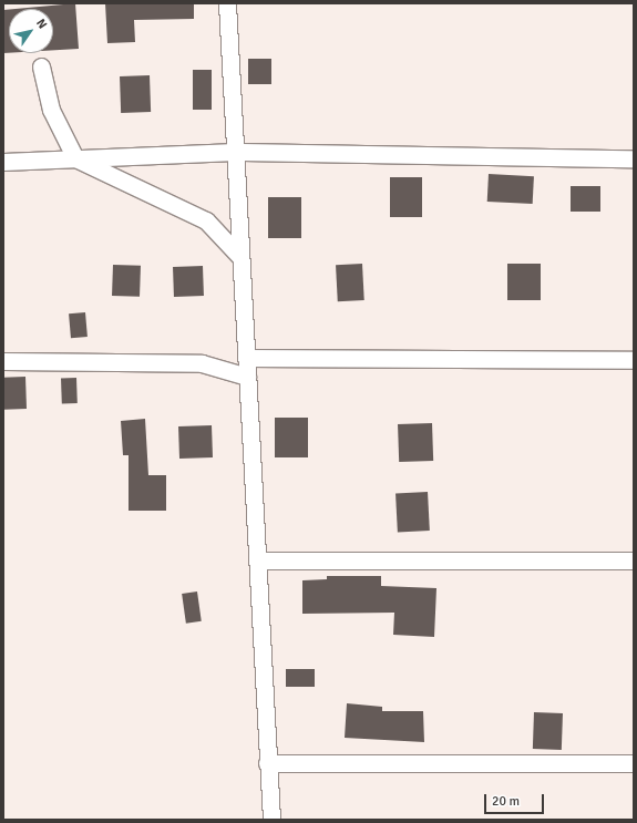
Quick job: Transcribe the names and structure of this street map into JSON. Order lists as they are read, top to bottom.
{
  "scale_bar": "20 m",
  "north": "top right"
}
